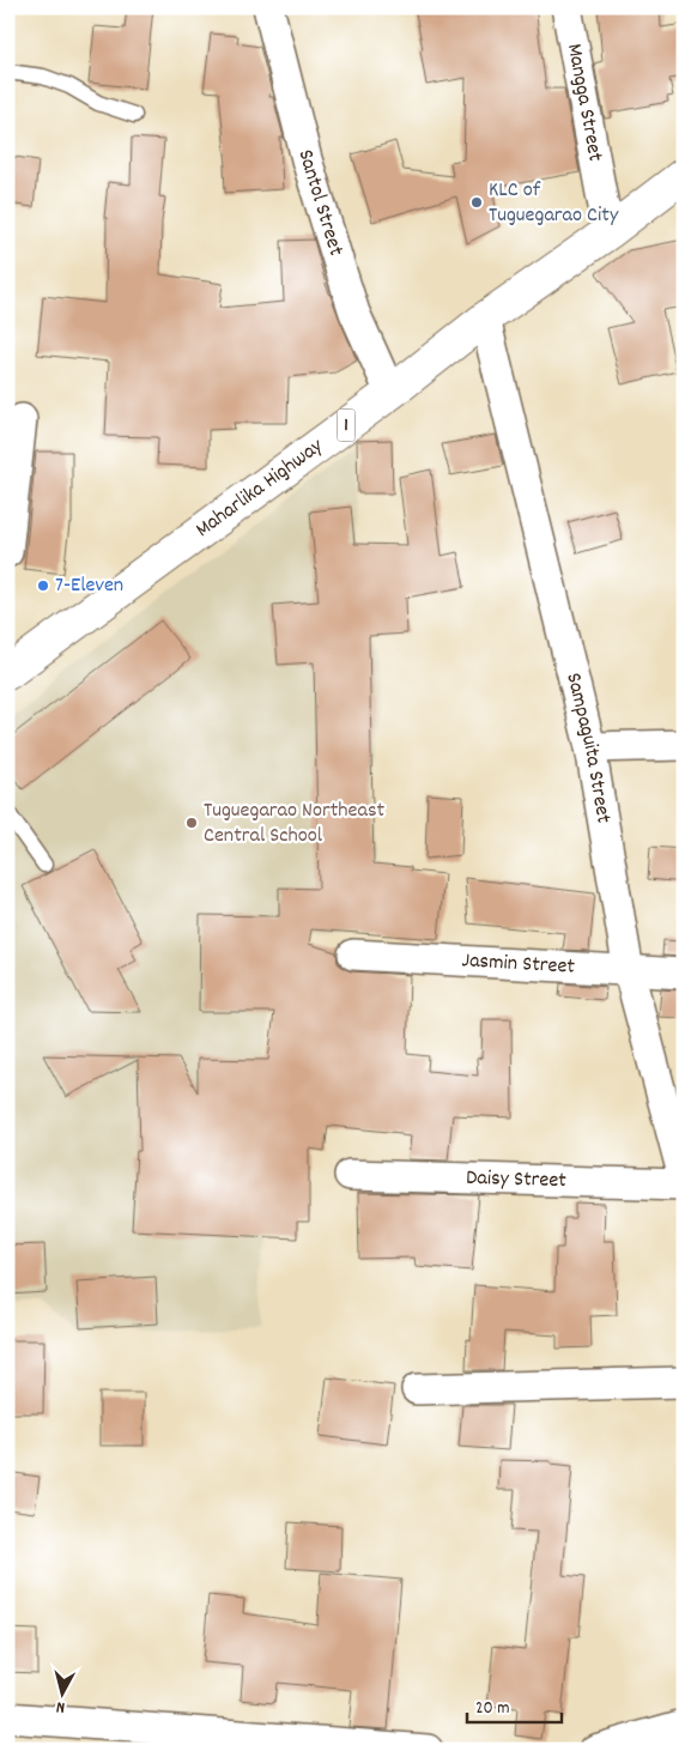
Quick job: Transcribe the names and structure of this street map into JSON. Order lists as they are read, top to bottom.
{
  "streets": {
    "main road": ["1", "Maharlika Highway"],
    "street": [
      "Mangga Street",
      "Santol Street",
      "Sampaguita Street",
      "Jasmin Street",
      "Daisy Street"
    ]
  },
  "crossings": [
    ["Mangga Street", "Maharlika Highway"],
    ["Santol Street", "Maharlika Highway"],
    ["Maharlika Highway", "Sampaguita Street"],
    ["Sampaguita Street", "Jasmin Street"]
  ],
  "places": ["KLC of Tuguegarao City", "7-Eleven", "Tuguegarao Northeast Central School"],
  "scale_bar": "20 m",
  "north": "bottom"
}
